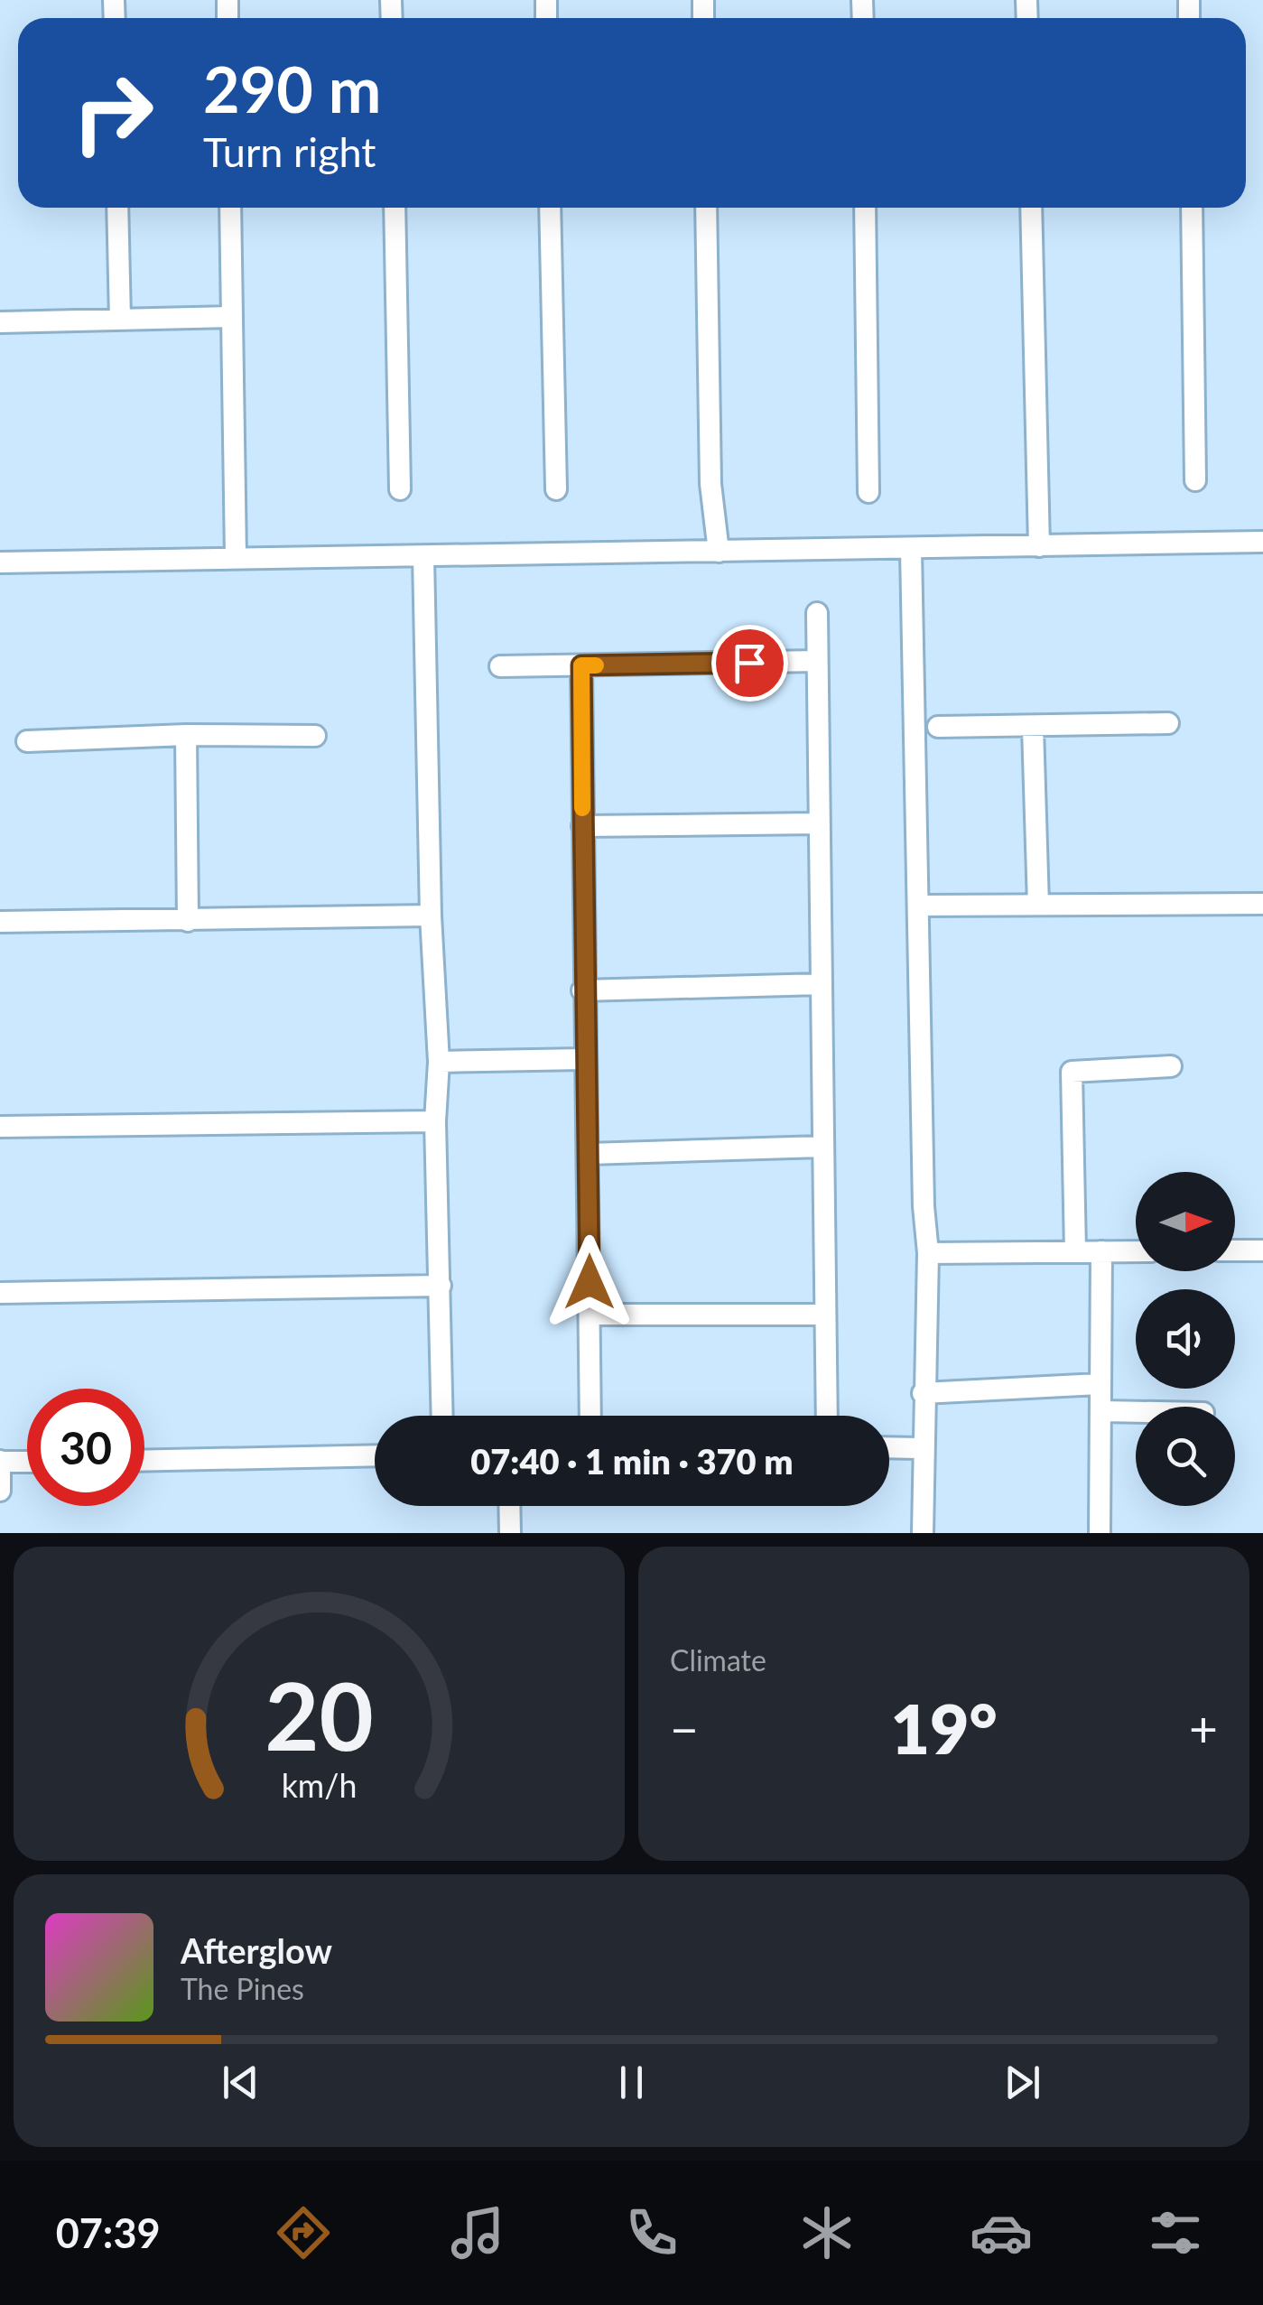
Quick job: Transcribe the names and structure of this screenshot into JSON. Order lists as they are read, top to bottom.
{
  "north": "right",
  "page": {
    "turn": ["290 m", "Turn right"],
    "limit": "30",
    "trip": "07:40 · 1 min · 370 m",
    "tile": "Climate",
    "heat": ["−", "19°", "+"],
    "song": ["Afterglow", "The Pines"],
    "tabs": "07:39",
    "gauge": ["20", "km/h"]
  }
}
